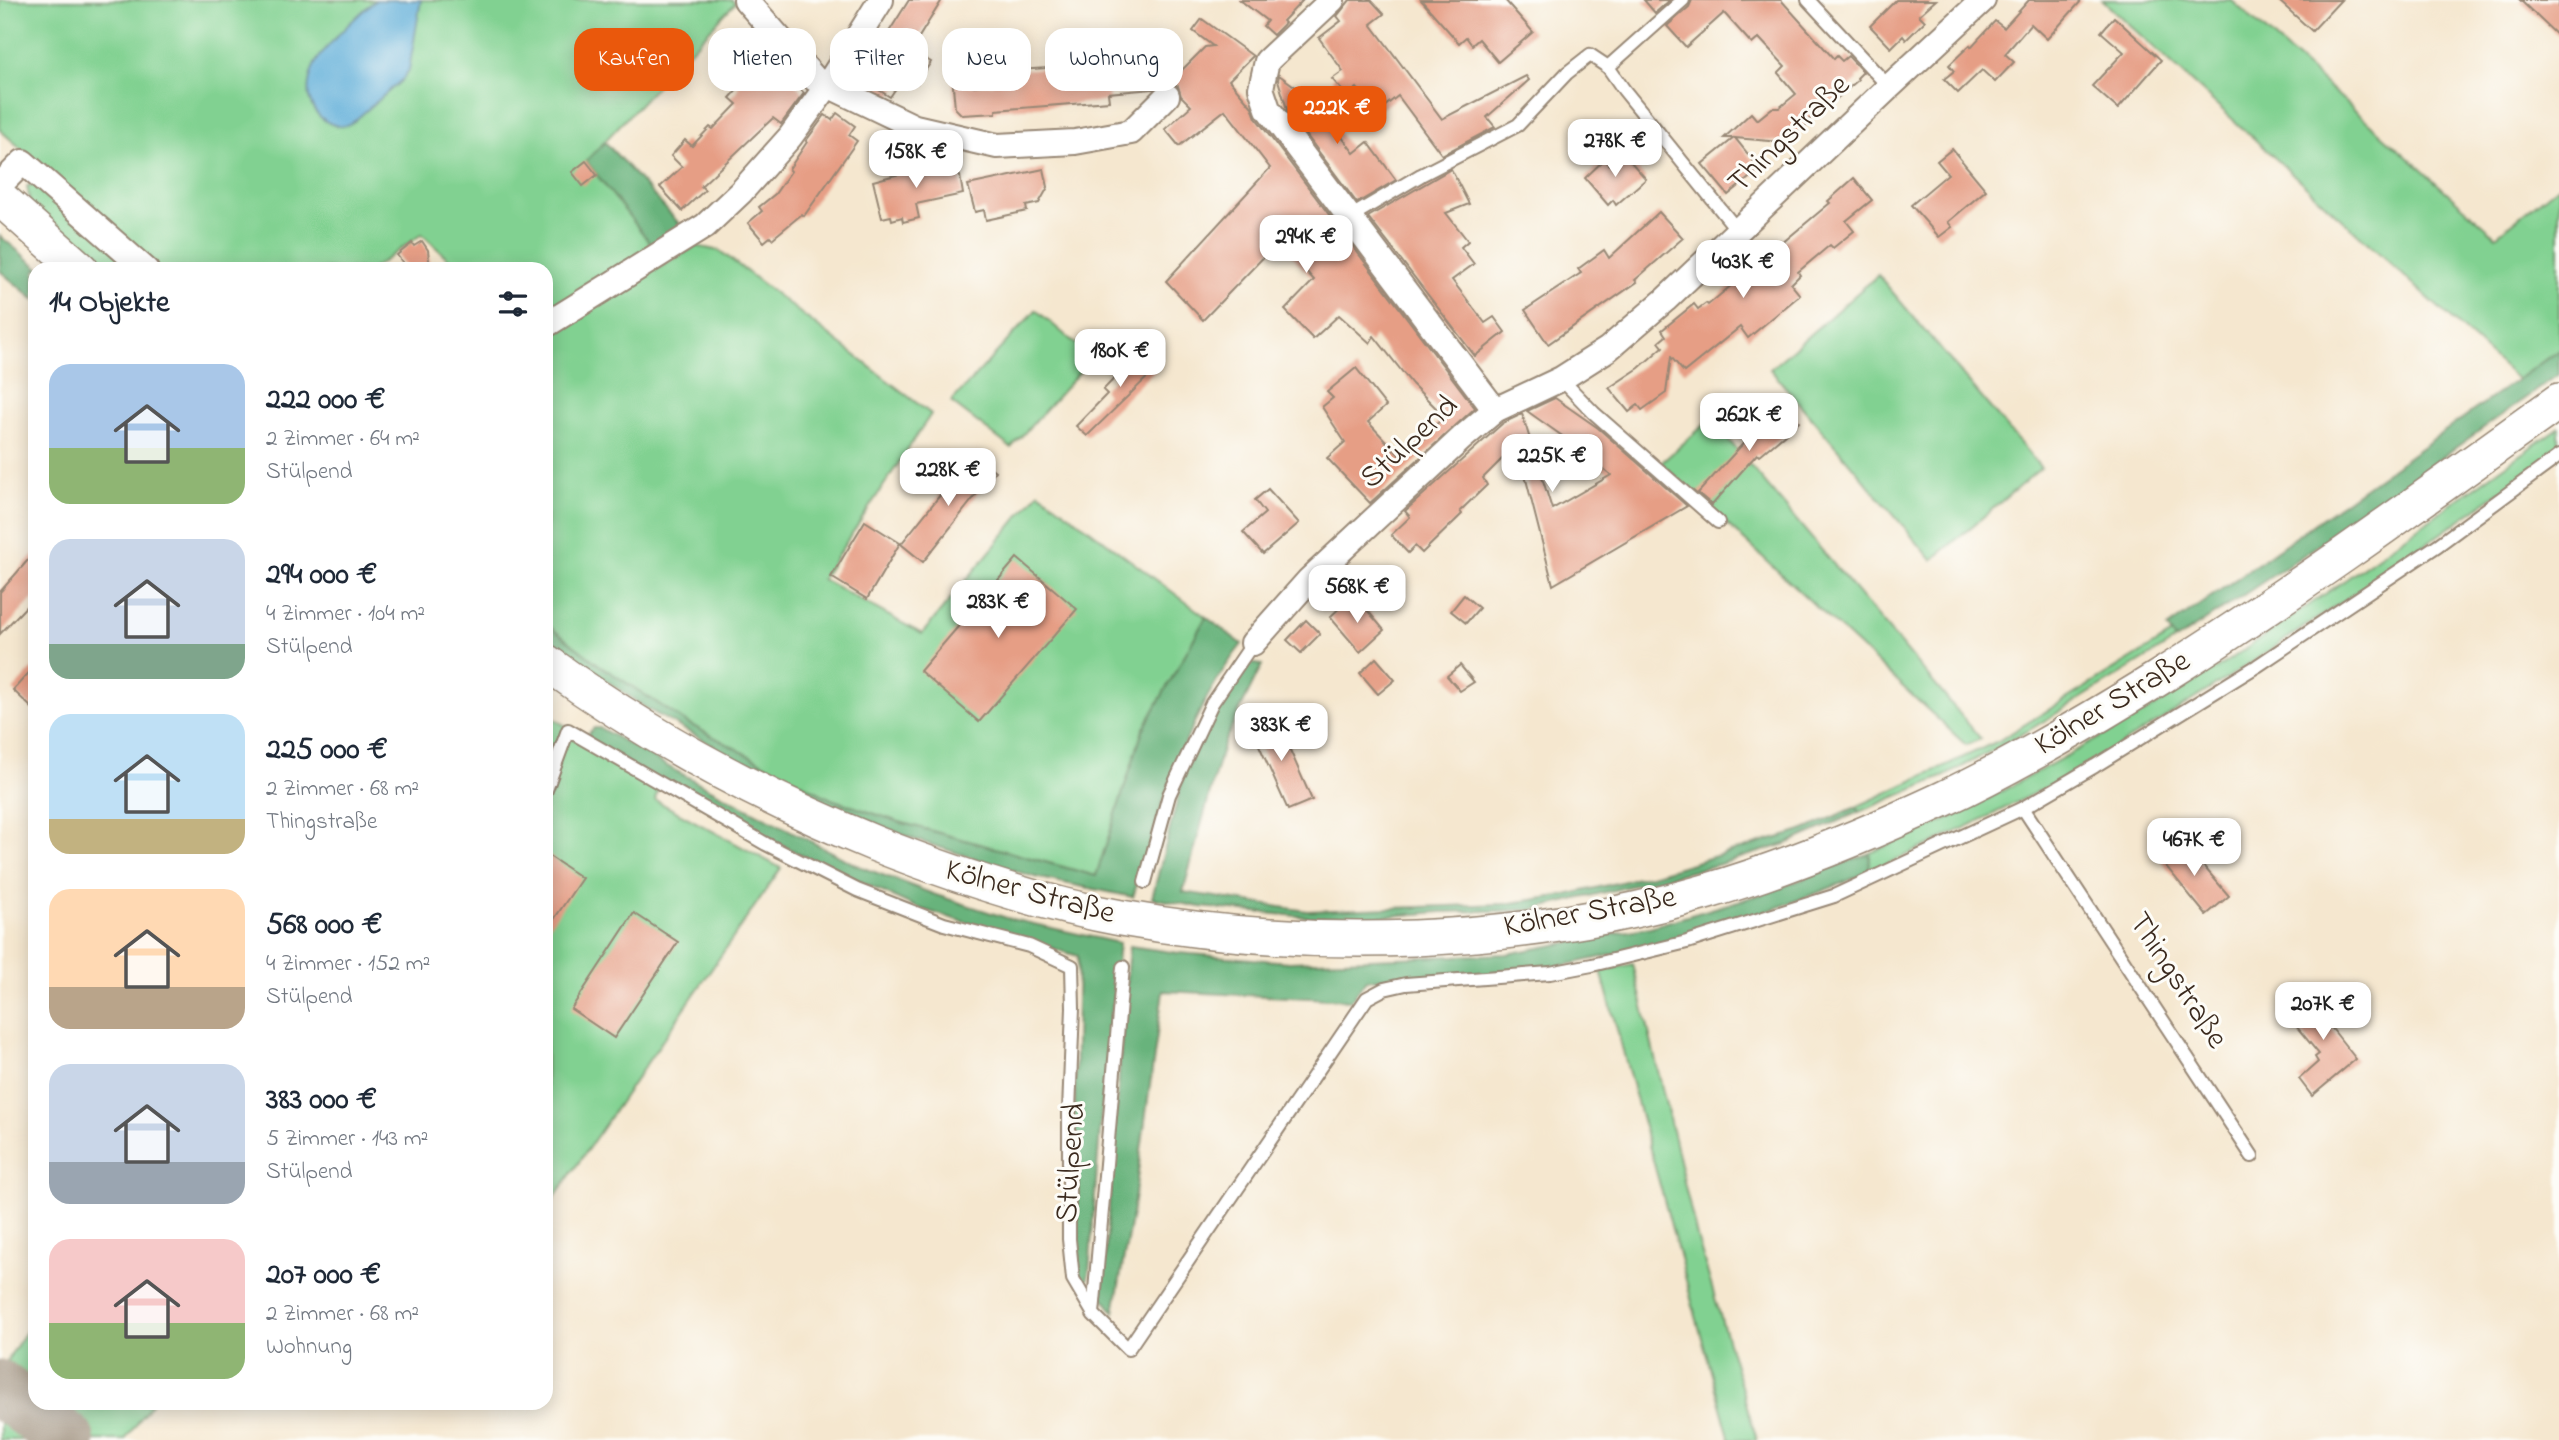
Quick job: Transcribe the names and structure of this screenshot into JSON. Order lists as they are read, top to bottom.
{
  "streets": {
    "main road": ["Kölner Straße"],
    "street": ["Thingstraße", "Stülpend"]
  },
  "crossings": [
    ["Thingstraße", "Stülpend"]
  ],
  "page": {
    "chip": [
      "Kaufen",
      "Mieten",
      "Filter",
      "Neu",
      "Wohnung"
    ],
    "price": [
      "222K €",
      "278K €",
      "158K €",
      "294K €",
      "403K €",
      "180K €",
      "262K €",
      "225K €",
      "228K €",
      "568K €",
      "283K €",
      "383K €",
      "467K €",
      "207K €"
    ],
    "heading": "14 Objekte",
    "list": [
      {
        "name": "222 000 €",
        "note": "2 Zimmer · 64 m² · Stülpend"
      },
      {
        "name": "294 000 €",
        "note": "4 Zimmer · 104 m² · Stülpend"
      },
      {
        "name": "225 000 €",
        "note": "2 Zimmer · 68 m² · Thingstraße"
      },
      {
        "name": "568 000 €",
        "note": "4 Zimmer · 152 m² · Stülpend"
      },
      {
        "name": "383 000 €",
        "note": "5 Zimmer · 143 m² · Stülpend"
      },
      {
        "name": "207 000 €",
        "note": "2 Zimmer · 68 m² · Wohnung"
      }
    ]
  }
}
